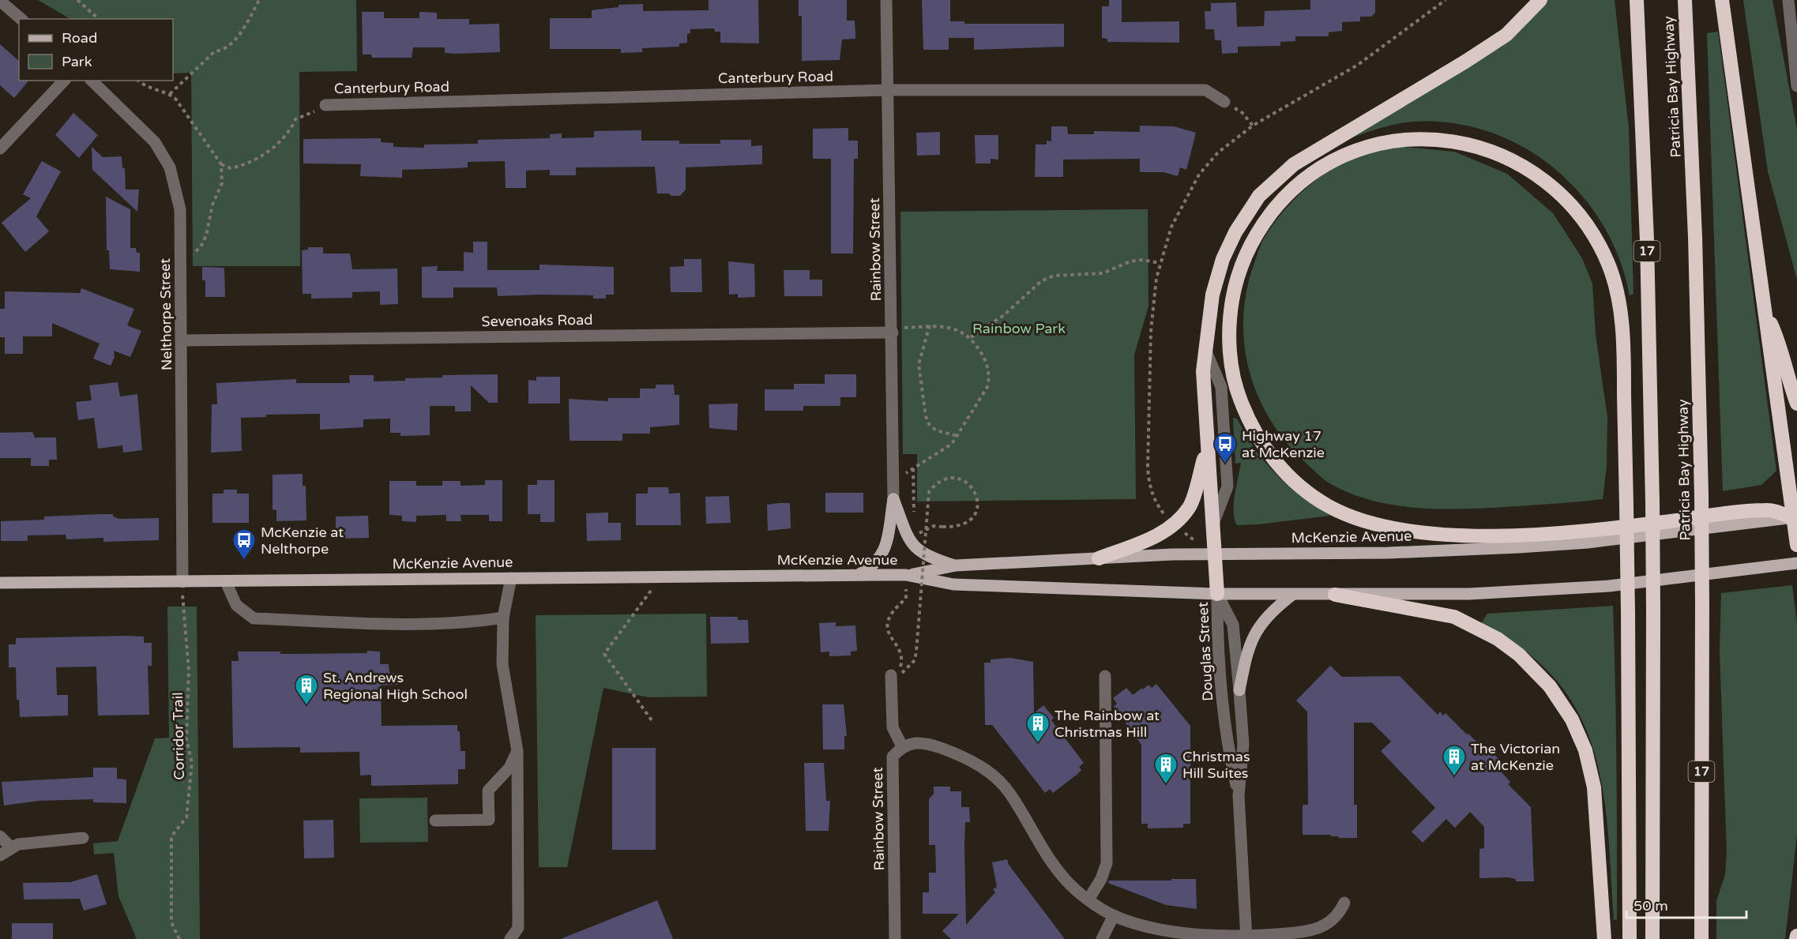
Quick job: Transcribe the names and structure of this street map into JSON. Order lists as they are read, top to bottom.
{
  "streets": {
    "highway": ["Patricia Bay Highway", "17"],
    "main road": ["McKenzie Avenue"],
    "street": [
      "Canterbury Road",
      "Rainbow Street",
      "Nelthorpe Street",
      "Sevenoaks Road",
      "Douglas Street"
    ],
    "path": ["Corridor Trail"]
  },
  "crossings": [
    ["Canterbury Road", "Rainbow Street"],
    ["Rainbow Street", "Sevenoaks Road"],
    ["Nelthorpe Street", "Sevenoaks Road"],
    ["Nelthorpe Street", "McKenzie Avenue"],
    ["Nelthorpe Street", "Corridor Trail"],
    ["McKenzie Avenue", "Douglas Street"],
    ["McKenzie Avenue", "Corridor Trail"]
  ],
  "parks": ["Rainbow Park"],
  "places": {
    "bus stop": ["Highway 17 at McKenzie", "McKenzie at Nelthorpe"],
    "building": [
      "St. Andrews Regional High School",
      "The Rainbow at Christmas Hill",
      "The Victorian at McKenzie",
      "Christmas Hill Suites"
    ]
  },
  "legend": ["Road", "Park"],
  "scale_bar": "50 m"
}
